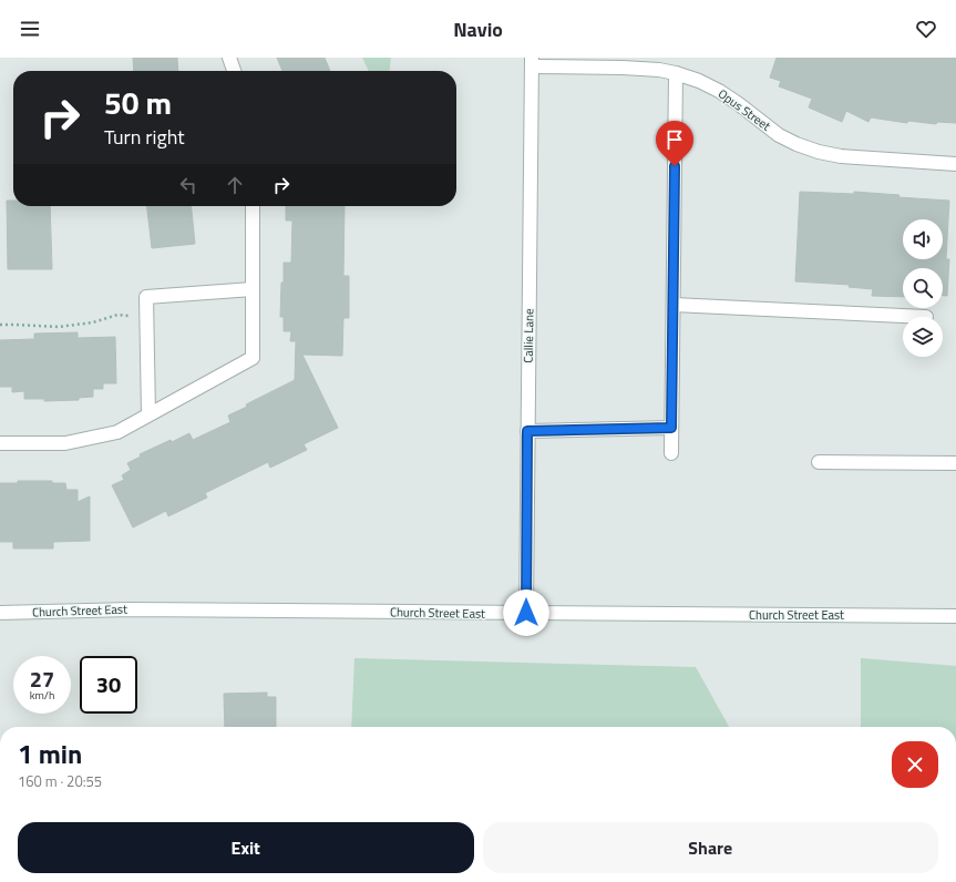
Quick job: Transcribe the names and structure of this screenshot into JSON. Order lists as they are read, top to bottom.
{
  "streets": {
    "street": ["Opus Street", "Callie Lane", "Church Street East"]
  },
  "crossings": [
    ["Opus Street", "Callie Lane"],
    ["Callie Lane", "Church Street East"]
  ],
  "page": {
    "header": "Navio",
    "turn": ["50 m", "Turn right"],
    "speed": "27 km/h",
    "limit": "30",
    "heading": ["1 min", "160 m · 20:55"],
    "buttons": ["Exit", "Share"]
  }
}
